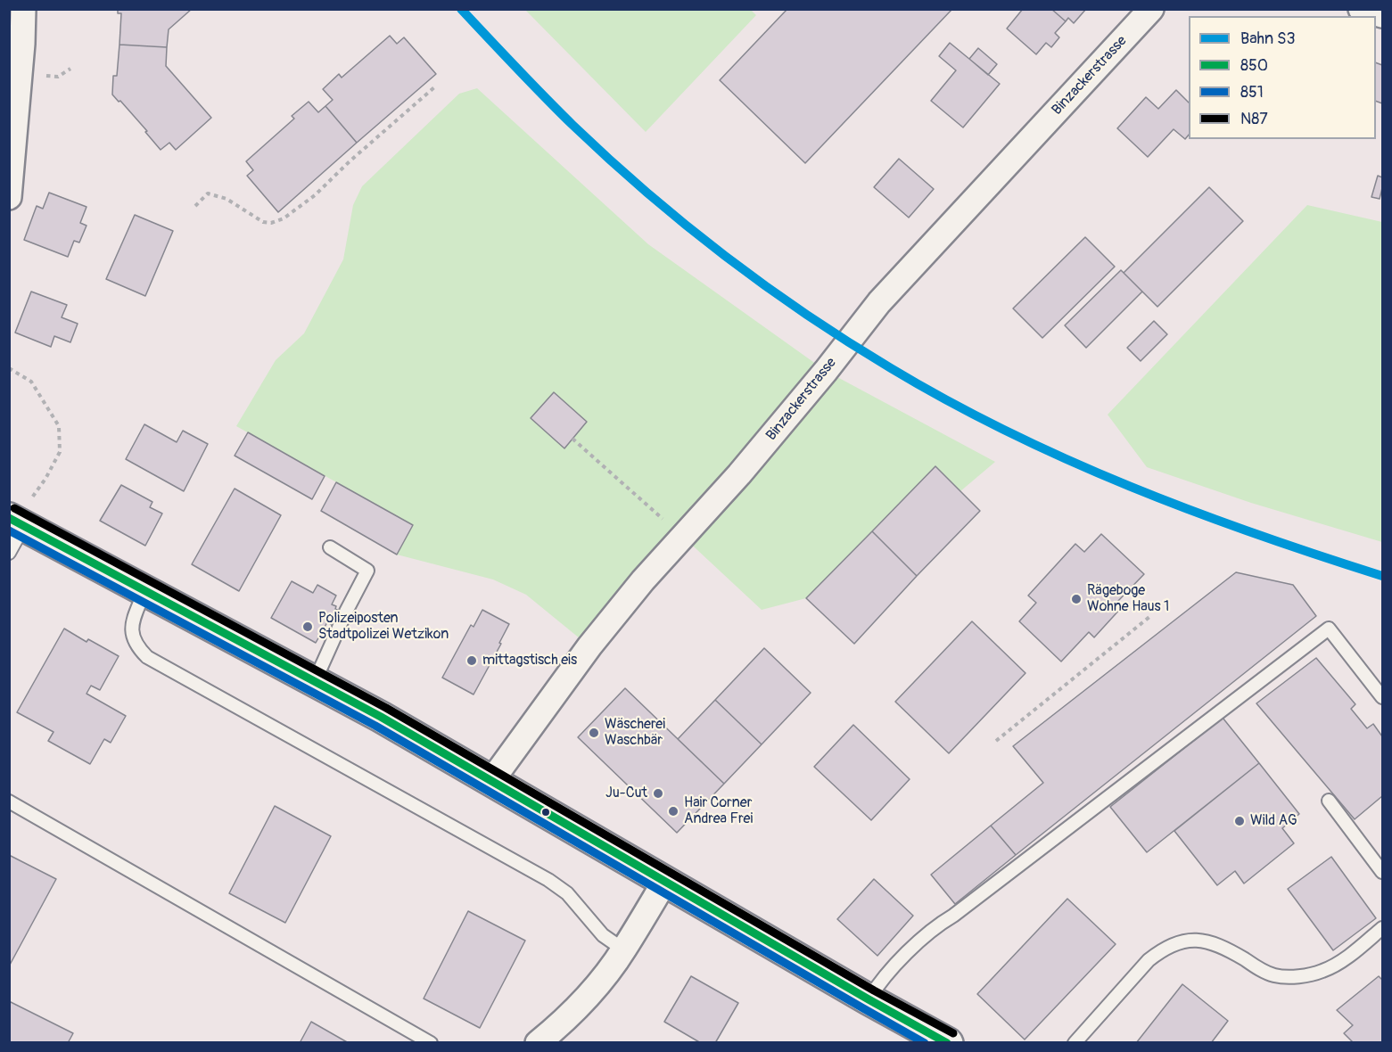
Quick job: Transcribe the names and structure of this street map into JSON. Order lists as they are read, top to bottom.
{
  "streets": {
    "street": ["Binzackerstrasse"]
  },
  "places": [
    "Rägeboge Wohne Haus 1",
    "Polizeiposten Stadtpolizei Wetzikon",
    "mittagstisch eis",
    "Wäscherei Waschbär",
    "Ju-Cut",
    "Hair Corner Andrea Frei",
    "Wild AG"
  ],
  "lines": [
    "rail line S3",
    "transit line N87",
    "transit line 850",
    "transit line 851"
  ],
  "legend": [
    "Bahn S3",
    "850",
    "851",
    "N87"
  ]
}
